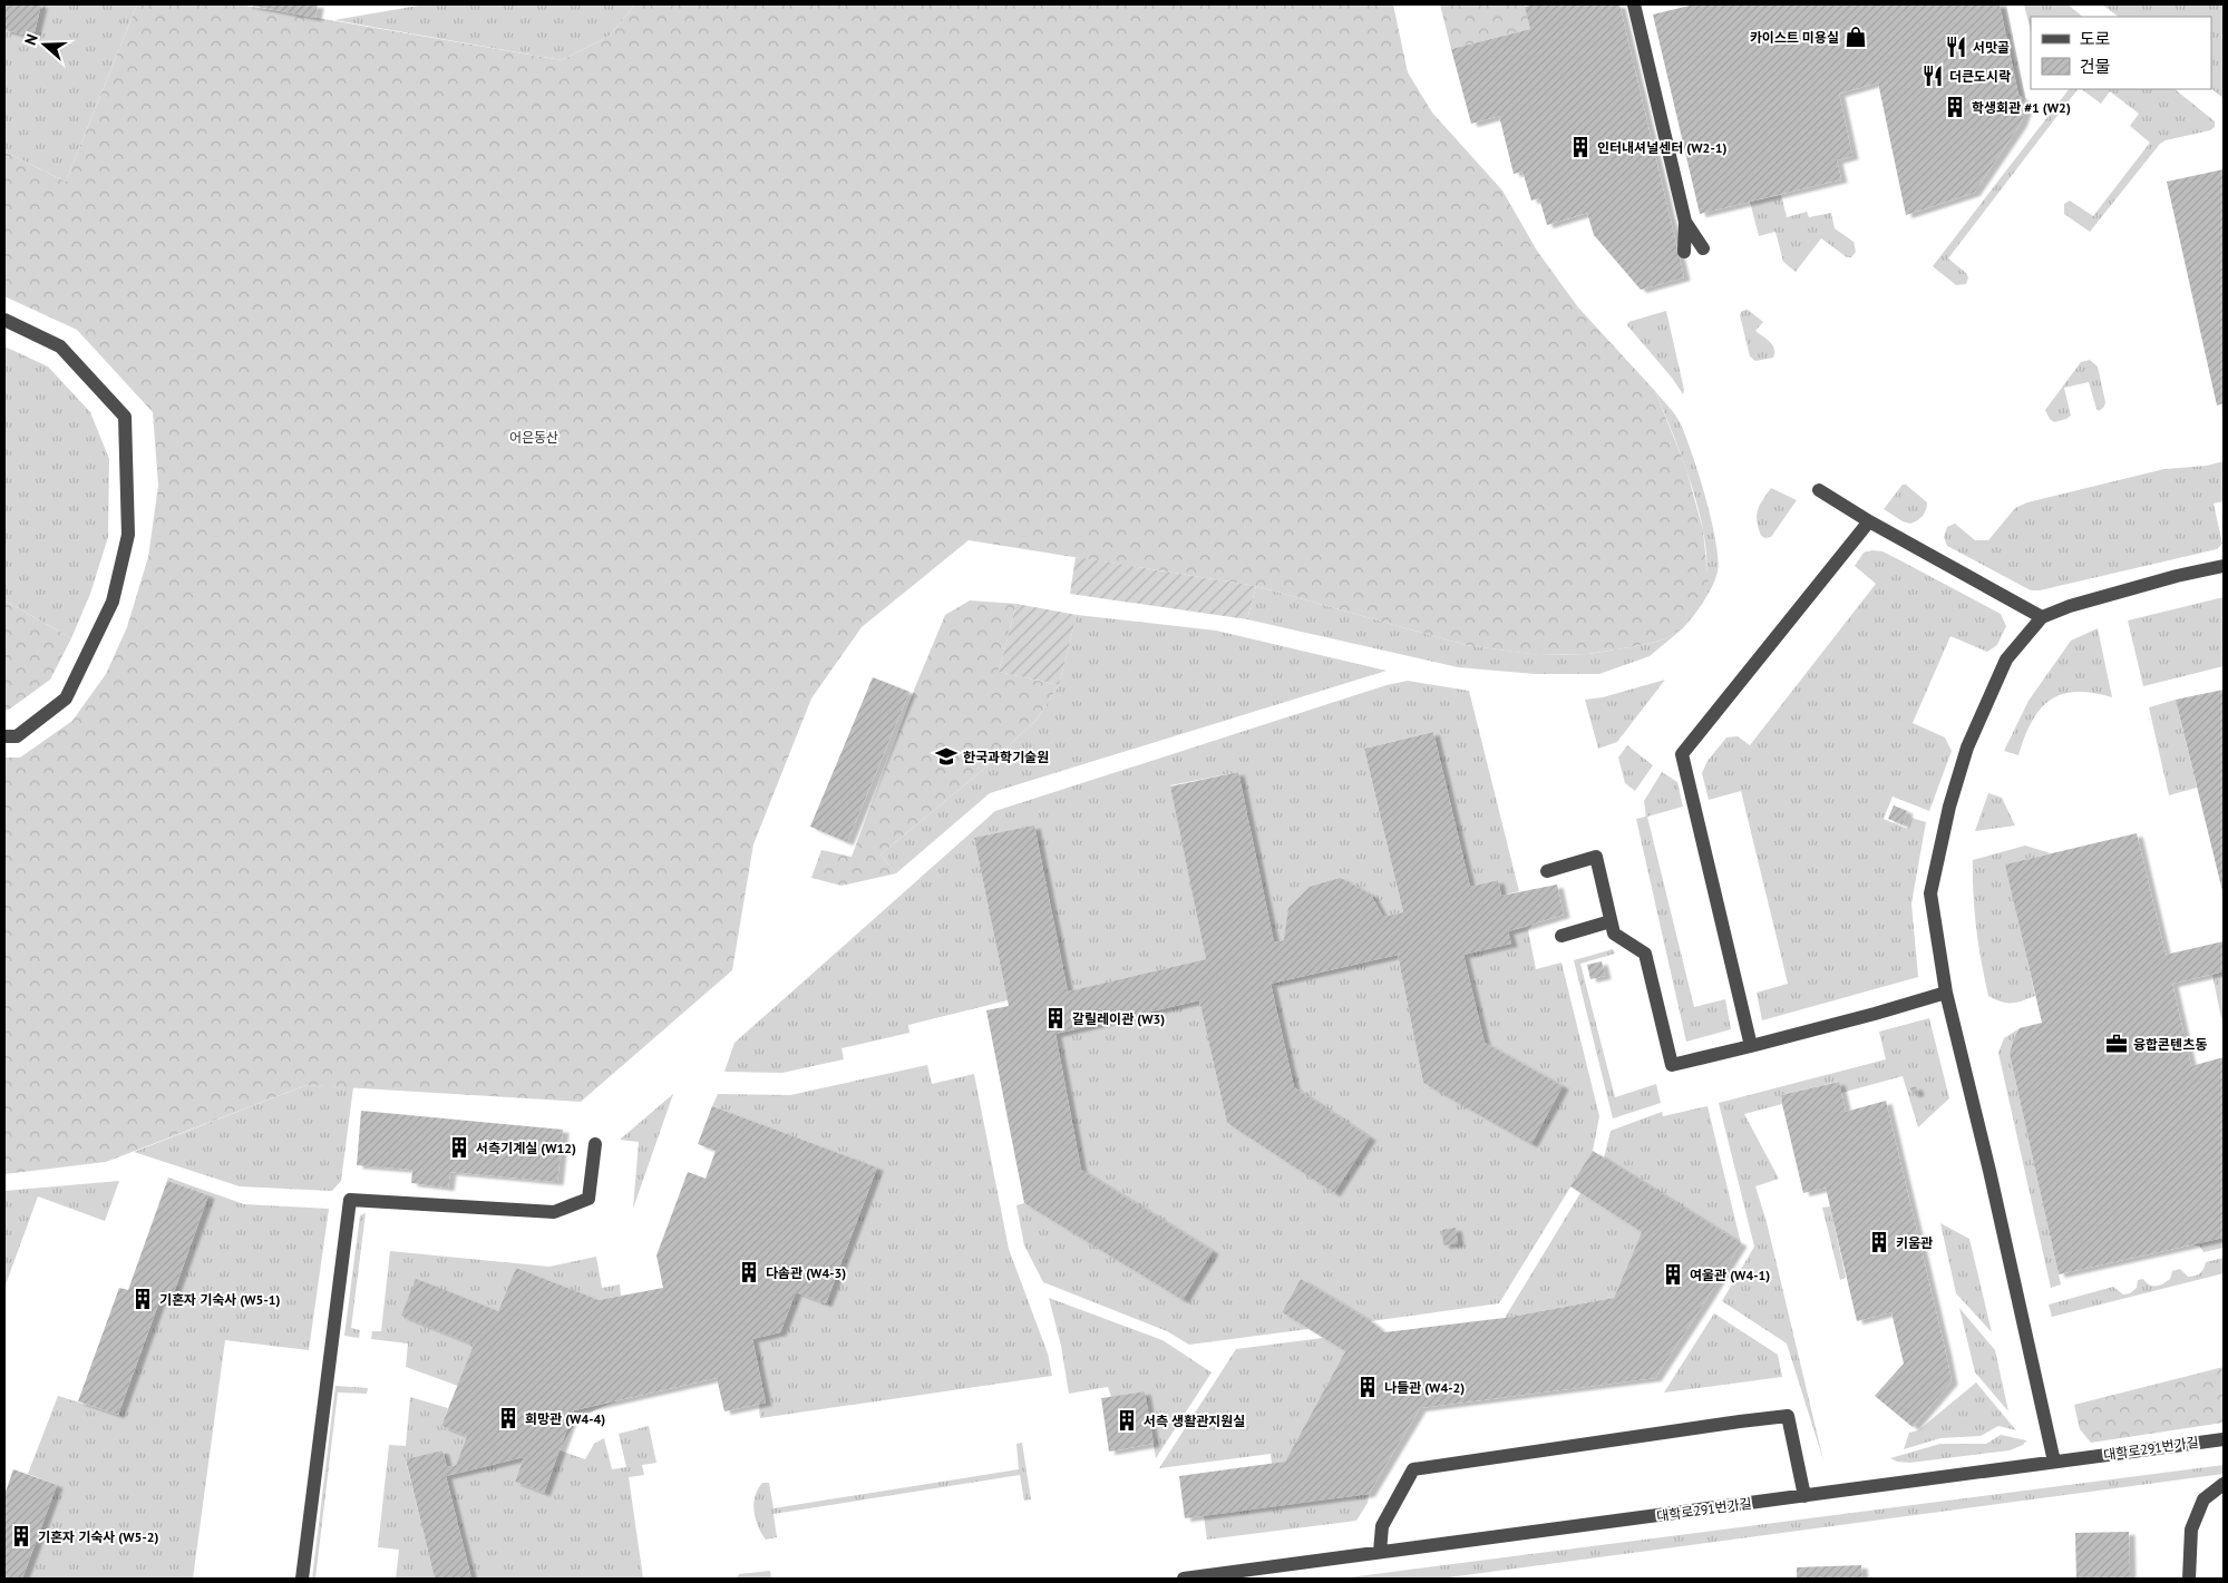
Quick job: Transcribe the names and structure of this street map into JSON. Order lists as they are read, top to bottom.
{
  "streets": {
    "street": ["대학로291번가길"]
  },
  "parks": ["어은동산"],
  "places": {
    "shop": ["카이스트 미용실"],
    "restaurant": ["서맛골", "더큰도시락"],
    "building": [
      "학생회관 #1 (W2)",
      "인터내셔널센터 (W2-1)",
      "갈릴레이관 (W3)",
      "서측기계실 (W12)",
      "키움관",
      "다솜관 (W4-3)",
      "여울관 (W4-1)",
      "기혼자 기숙사 (W5-1)",
      "나들관 (W4-2)",
      "희망관 (W4-4)",
      "서측 생활관지원실",
      "기혼자 기숙사 (W5-2)"
    ],
    "school or university": ["한국과학기술원"],
    "office": ["융합콘텐츠동"]
  },
  "legend": ["도로", "건물"],
  "north": "left"
}
